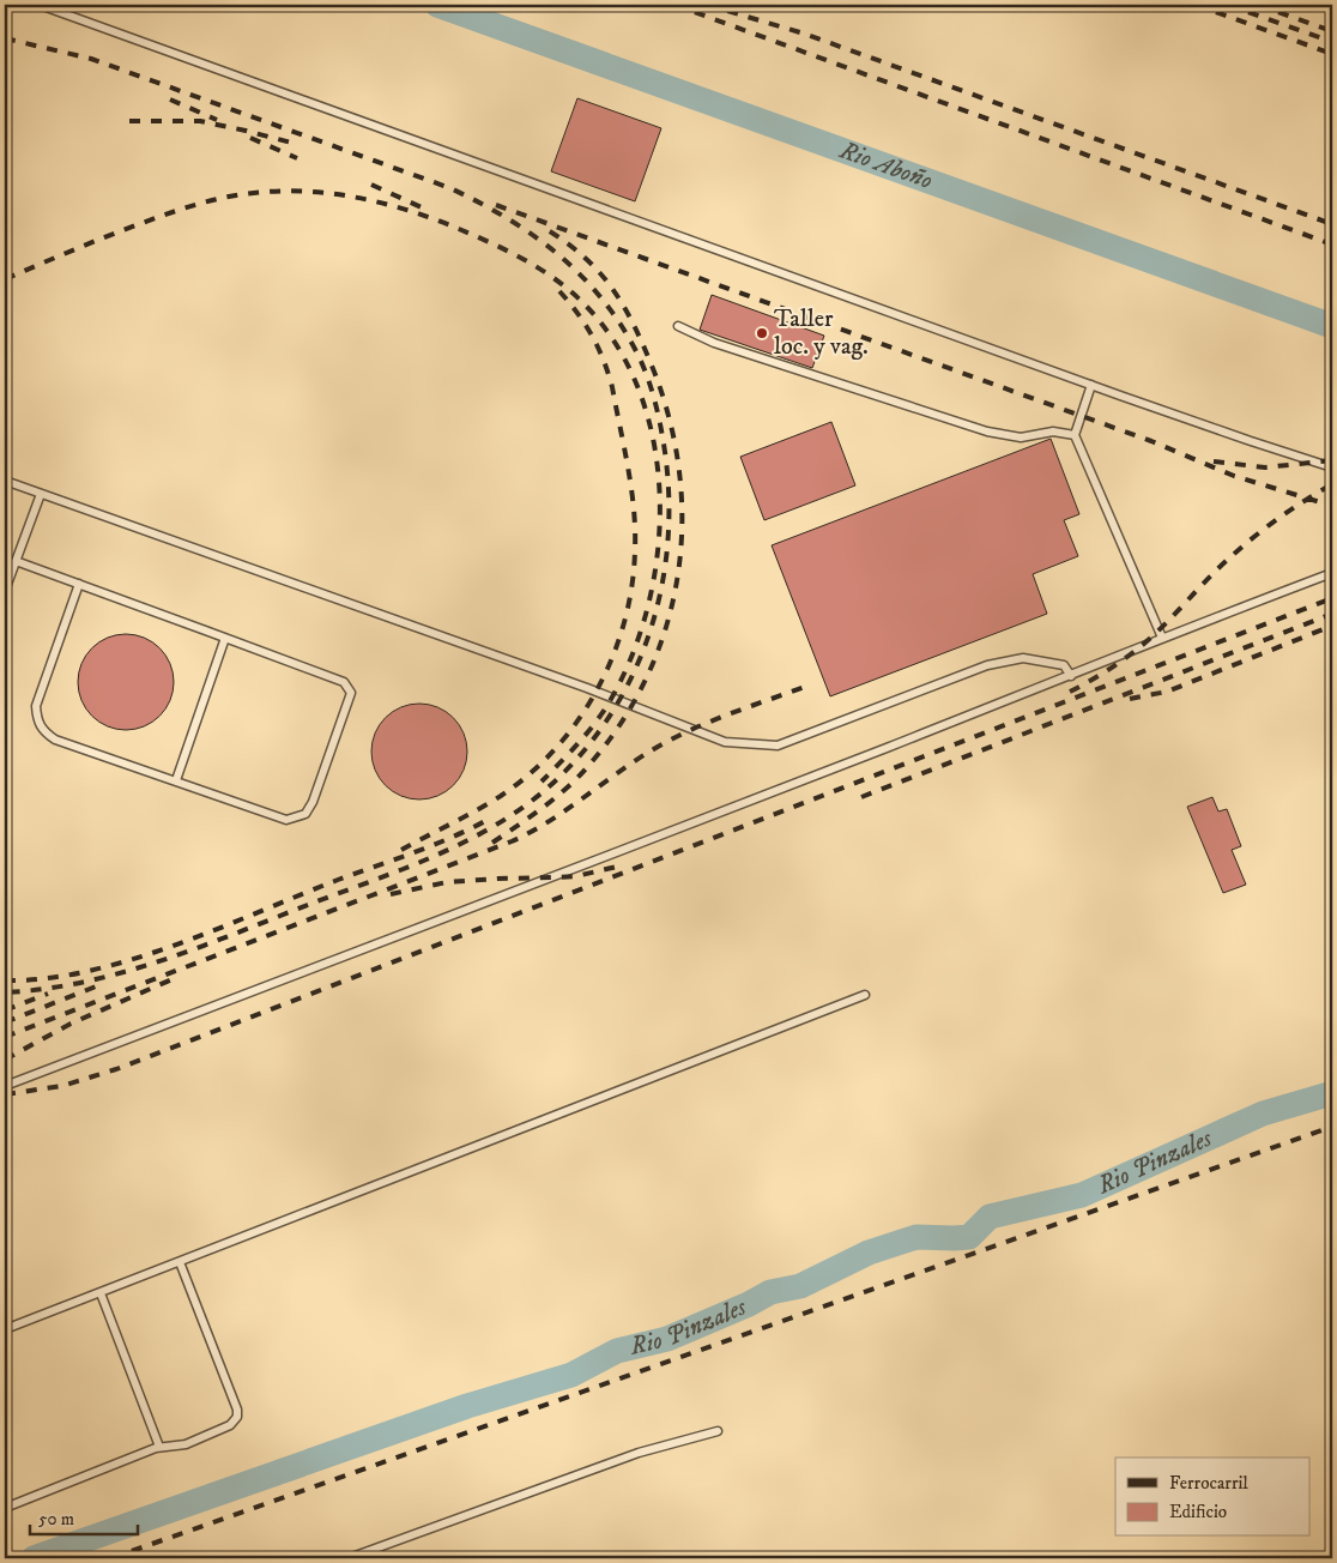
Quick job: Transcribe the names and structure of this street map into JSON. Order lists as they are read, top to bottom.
{
  "water": ["Rio Aboño", "Rio Pinzales"],
  "places": ["Taller loc. y vag."],
  "legend": ["Ferrocarril", "Edificio"],
  "scale_bar": "50 m"
}
